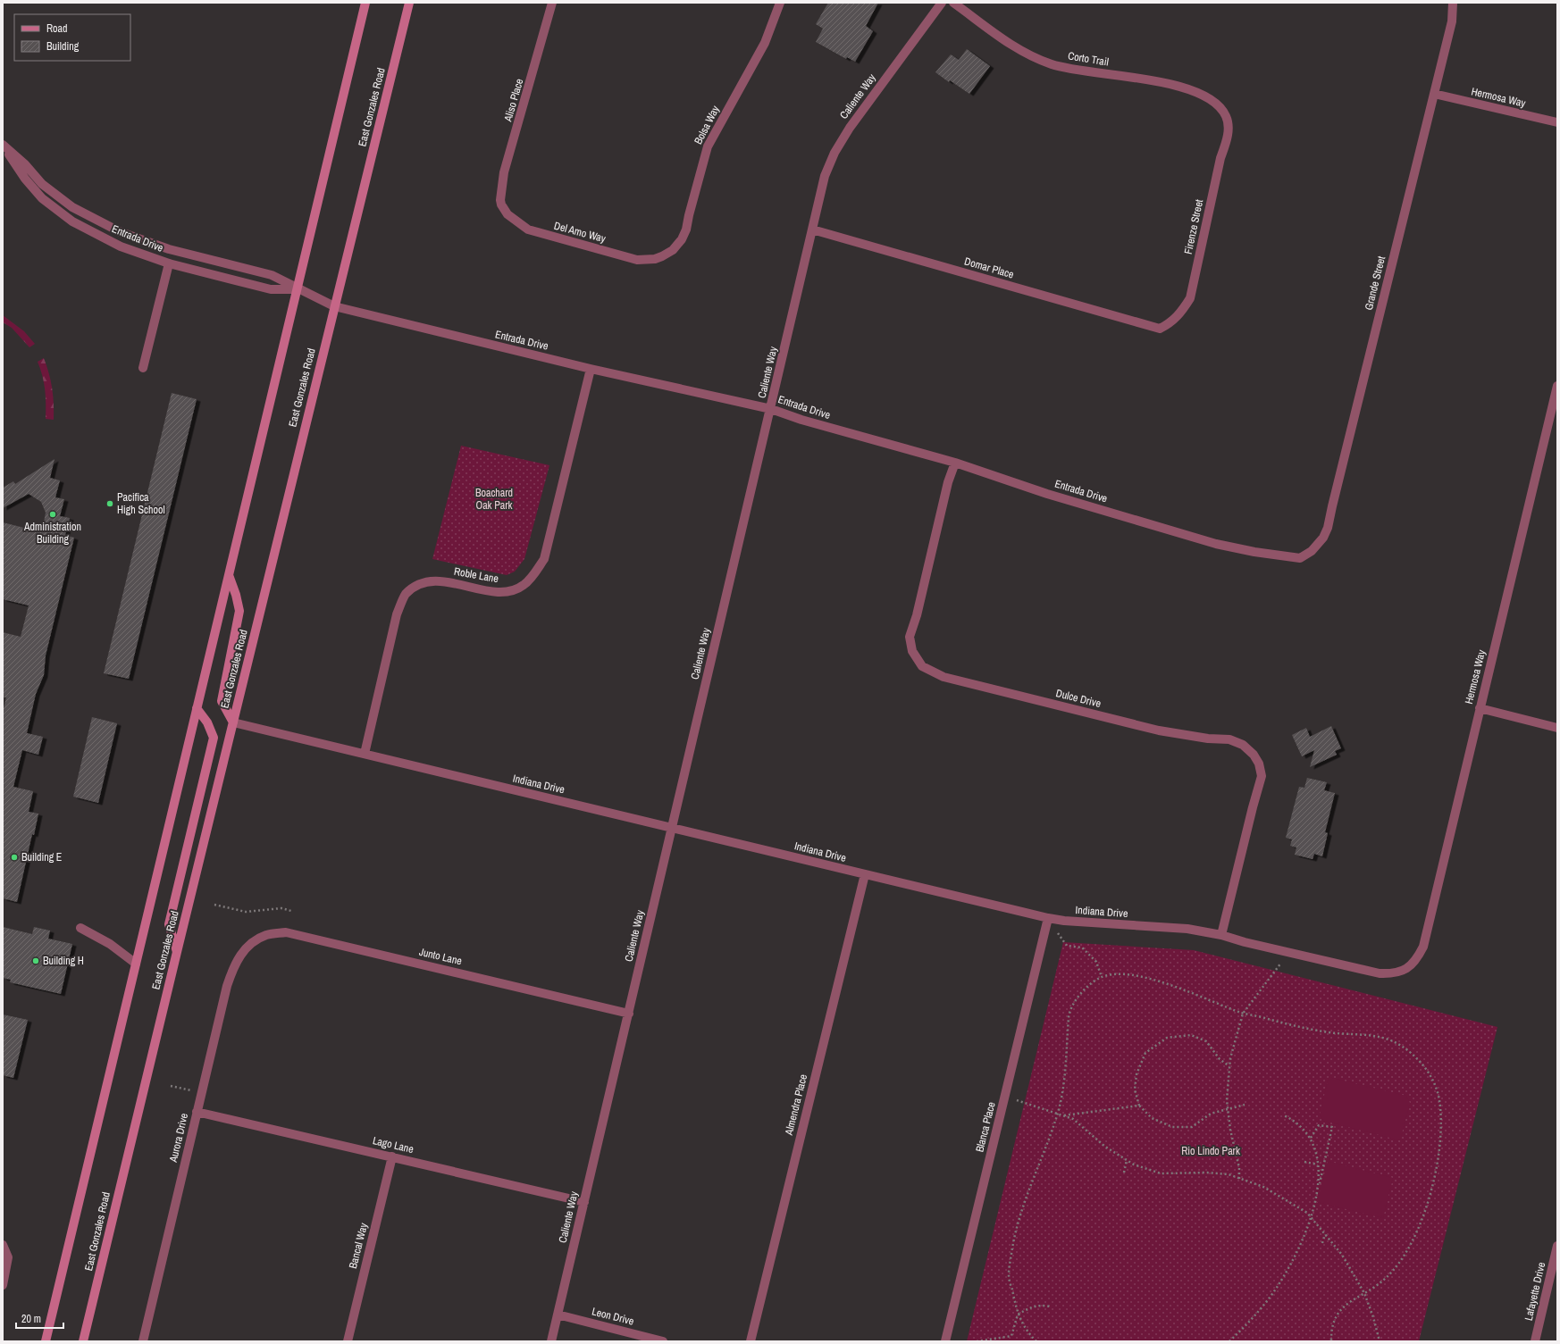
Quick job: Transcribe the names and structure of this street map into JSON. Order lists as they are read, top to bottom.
{
  "streets": {
    "main road": ["East Gonzales Road"],
    "street": [
      "Corto Trail",
      "Caliente Way",
      "Hermosa Way",
      "Aliso Place",
      "Bolsa Way",
      "Firenze Street",
      "Del Amo Way",
      "Entrada Drive",
      "Domar Place",
      "Grande Street",
      "Roble Lane",
      "Dulce Drive",
      "Indiana Drive",
      "Junto Lane",
      "Almendra Place",
      "Blanca Place",
      "Aurora Drive",
      "Lago Lane",
      "Bancal Way",
      "Lafayette Drive",
      "Leon Drive"
    ]
  },
  "crossings": [
    ["Corto Trail", "Firenze Street"],
    ["Caliente Way", "Entrada Drive"],
    ["Caliente Way", "Domar Place"],
    ["Caliente Way", "Indiana Drive"],
    ["Caliente Way", "Junto Lane"],
    ["Caliente Way", "Lago Lane"],
    ["Caliente Way", "Leon Drive"],
    ["Hermosa Way", "Grande Street"],
    ["Hermosa Way", "Indiana Drive"],
    ["Aliso Place", "Del Amo Way"],
    ["East Gonzales Road", "Entrada Drive"],
    ["East Gonzales Road", "Indiana Drive"],
    ["Bolsa Way", "Del Amo Way"],
    ["Firenze Street", "Domar Place"],
    ["Entrada Drive", "Grande Street"],
    ["Entrada Drive", "Roble Lane"],
    ["Entrada Drive", "Dulce Drive"],
    ["Roble Lane", "Indiana Drive"],
    ["Dulce Drive", "Indiana Drive"],
    ["Indiana Drive", "Almendra Place"],
    ["Indiana Drive", "Blanca Place"],
    ["Junto Lane", "Aurora Drive"],
    ["Aurora Drive", "Lago Lane"],
    ["Lago Lane", "Bancal Way"]
  ],
  "parks": ["Boachard Oak Park", "Rio Lindo Park"],
  "places": [
    "Pacifica High School",
    "Administration Building",
    "Building E",
    "Building H"
  ],
  "legend": ["Road", "Building"],
  "scale_bar": "20 m"
}
